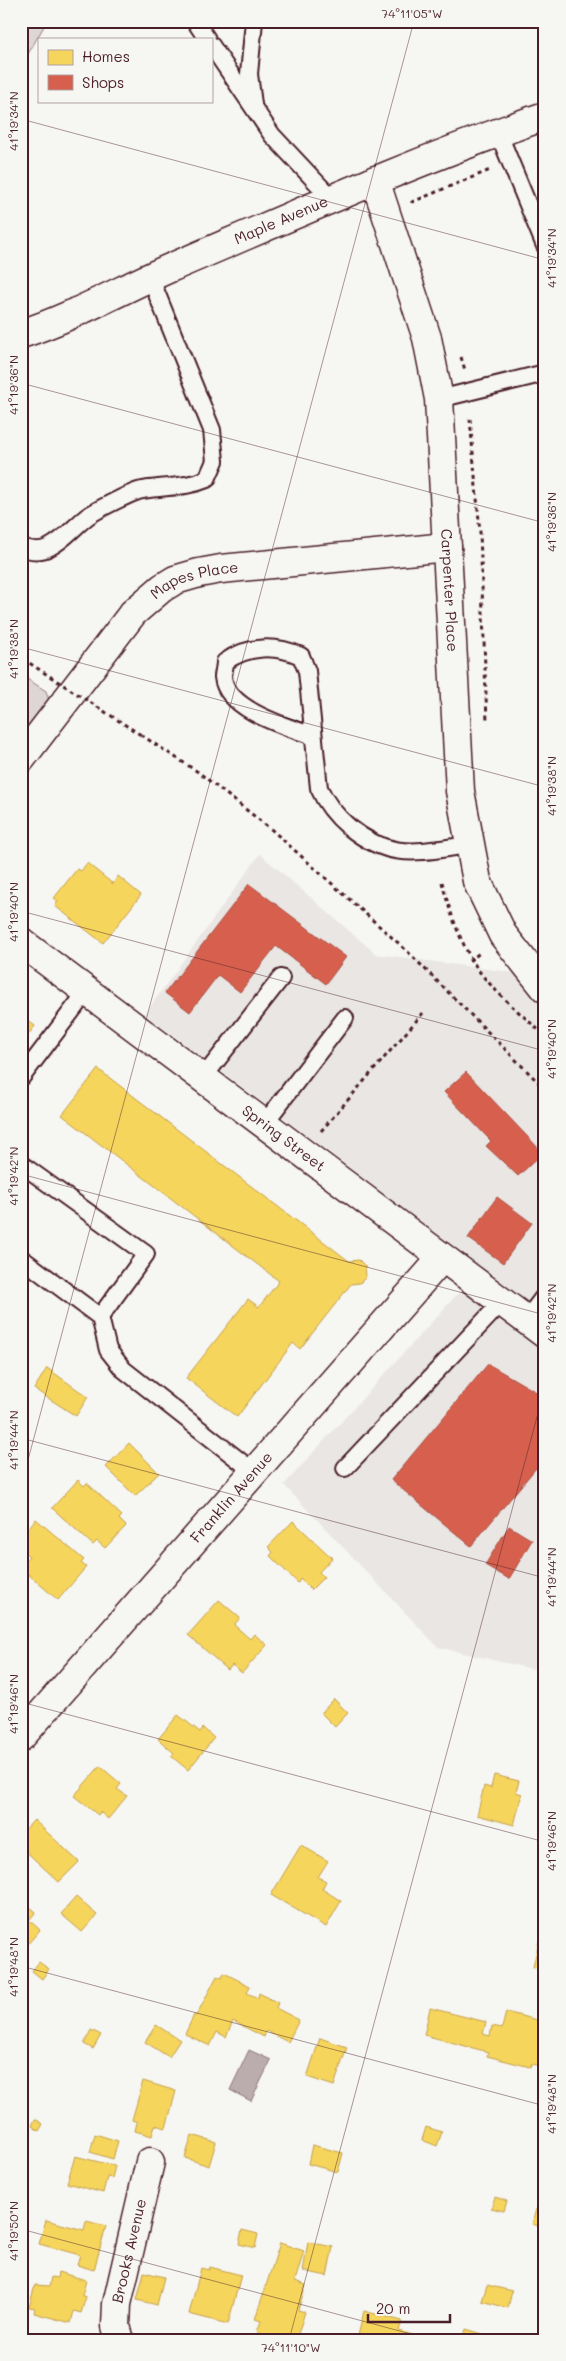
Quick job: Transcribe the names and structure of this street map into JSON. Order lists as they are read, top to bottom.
{
  "streets": {
    "street": [
      "Maple Avenue",
      "Mapes Place",
      "Carpenter Place",
      "Spring Street",
      "Franklin Avenue",
      "Brooks Avenue"
    ]
  },
  "crossings": [
    ["Maple Avenue", "Carpenter Place"],
    ["Mapes Place", "Carpenter Place"],
    ["Spring Street", "Franklin Avenue"]
  ],
  "legend": ["Homes", "Shops"],
  "scale_bar": "20 m",
  "coordinates": [
    "74°11'05\"W",
    "41°19'34\"N",
    "41°19'36\"N",
    "41°19'38\"N",
    "41°19'40\"N",
    "41°19'42\"N",
    "41°19'44\"N",
    "41°19'46\"N",
    "41°19'48\"N",
    "41°19'50\"N",
    "74°11'10\"W"
  ]
}
